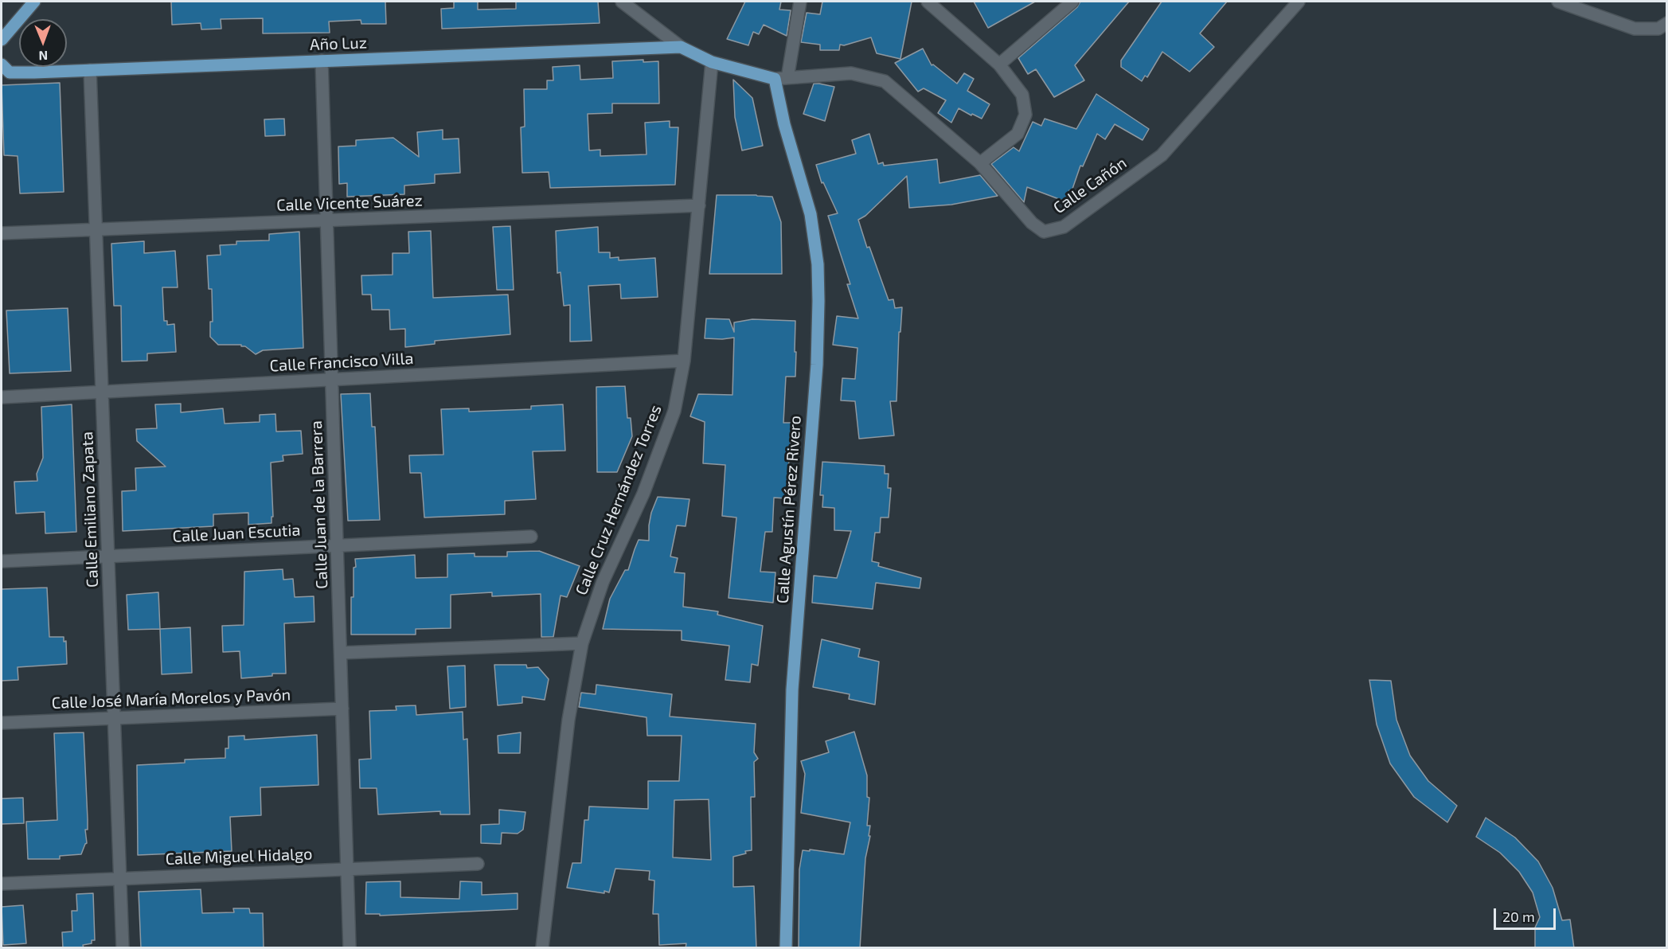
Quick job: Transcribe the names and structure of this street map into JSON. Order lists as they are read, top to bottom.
{
  "streets": {
    "main road": ["Año Luz", "Calle Agustín Pérez Rivero"],
    "street": [
      "Calle Cañón",
      "Calle Vicente Suárez",
      "Calle Francisco Villa",
      "Calle Cruz Hernández Torres",
      "Calle Juan de la Barrera",
      "Calle Emiliano Zapata",
      "Calle Juan Escutia",
      "Calle José María Morelos y Pavón",
      "Calle Miguel Hidalgo"
    ]
  },
  "crossings": [
    ["Año Luz", "Calle Juan de la Barrera"],
    ["Año Luz", "Calle Emiliano Zapata"],
    ["Calle Cañón", "Calle Agustín Pérez Rivero"],
    ["Calle Vicente Suárez", "Calle Cruz Hernández Torres"],
    ["Calle Vicente Suárez", "Calle Juan de la Barrera"],
    ["Calle Vicente Suárez", "Calle Emiliano Zapata"],
    ["Calle Francisco Villa", "Calle Cruz Hernández Torres"],
    ["Calle Francisco Villa", "Calle Juan de la Barrera"],
    ["Calle Francisco Villa", "Calle Emiliano Zapata"],
    ["Calle Juan de la Barrera", "Calle Juan Escutia"],
    ["Calle Juan de la Barrera", "Calle José María Morelos y Pavón"],
    ["Calle Juan de la Barrera", "Calle Miguel Hidalgo"],
    ["Calle Emiliano Zapata", "Calle Juan Escutia"],
    ["Calle Emiliano Zapata", "Calle José María Morelos y Pavón"],
    ["Calle Emiliano Zapata", "Calle Miguel Hidalgo"]
  ],
  "scale_bar": "20 m",
  "north": "bottom"
}
